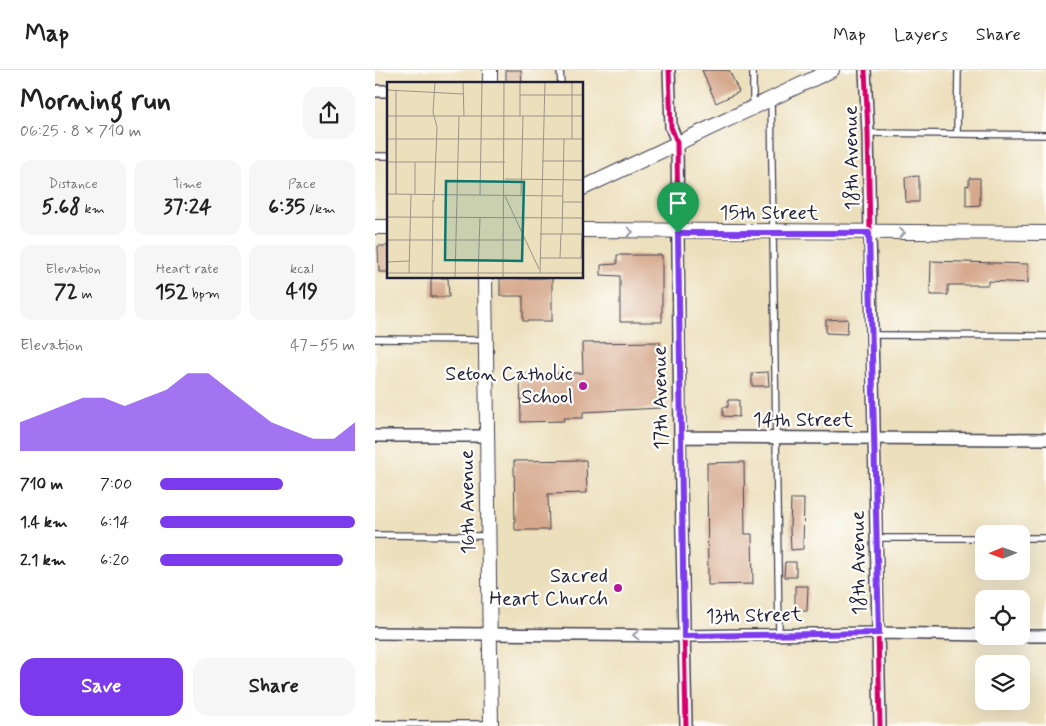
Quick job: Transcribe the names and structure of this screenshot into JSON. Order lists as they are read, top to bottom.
{
  "streets": {
    "street": [
      "18th Avenue",
      "15th Street",
      "17th Avenue",
      "14th Street",
      "16th Avenue",
      "13th Street"
    ]
  },
  "crossings": [
    ["18th Avenue", "15th Street"],
    ["18th Avenue", "14th Street"],
    ["18th Avenue", "13th Street"],
    ["15th Street", "17th Avenue"],
    ["17th Avenue", "14th Street"],
    ["17th Avenue", "13th Street"],
    ["16th Avenue", "13th Street"]
  ],
  "one_way": ["15th Street"],
  "places": ["Seton Catholic School", "Sacred Heart Church"],
  "north": "left",
  "page": {
    "header": "Map",
    "nav": ["Map", "Layers", "Share"],
    "heading": ["Morning run", "06:25 · 8 × 710 m"],
    "stats": [
      ["Distance", "5.68 km"],
      ["Time", "37:24"],
      ["Pace", "6:35 /km"],
      ["Elevation", "72 m"],
      ["Heart rate", "152 bpm"],
      ["kcal", "419"]
    ],
    "chart": ["Elevation", "47–55 m"],
    "list": [
      {
        "name": "710 m",
        "note": "7:00"
      },
      {
        "name": "1.4 km",
        "note": "6:14"
      },
      {
        "name": "2.1 km",
        "note": "6:20"
      }
    ],
    "buttons": ["Save", "Share"]
  }
}
